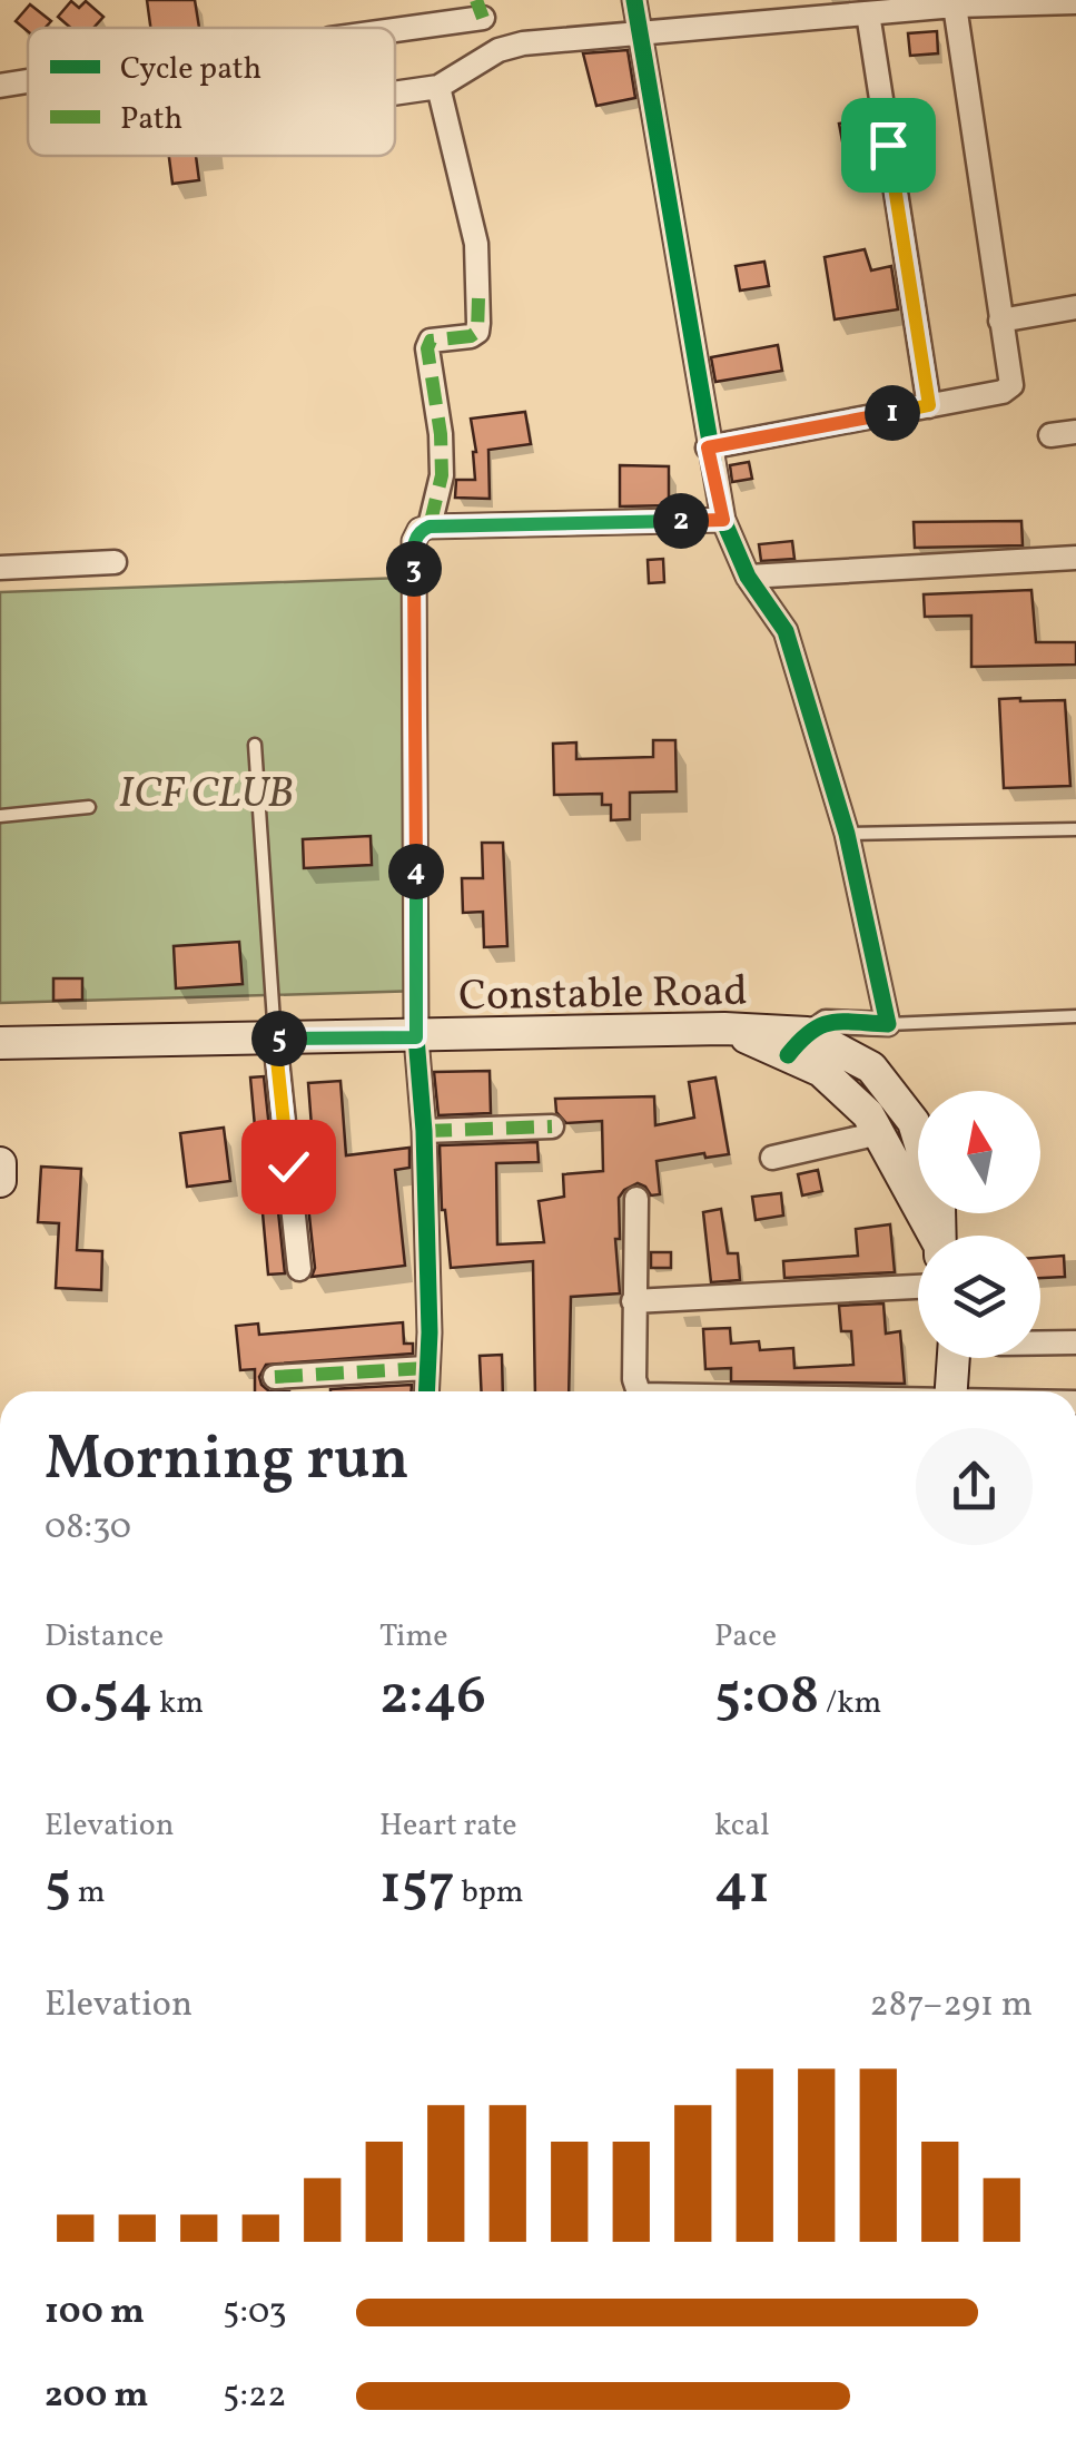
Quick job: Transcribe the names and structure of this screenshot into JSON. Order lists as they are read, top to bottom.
{
  "streets": {
    "street": ["Constable Road"]
  },
  "parks": ["ICF CLUB"],
  "legend": ["Cycle path", "Path"],
  "north": "top",
  "page": {
    "pins": [
      "1",
      "2",
      "3",
      "4",
      "5"
    ],
    "heading": ["Morning run", "08:30"],
    "stats": [
      ["Distance", "0.54 km"],
      ["Time", "2:46"],
      ["Pace", "5:08 /km"],
      ["Elevation", "5 m"],
      ["Heart rate", "157 bpm"],
      ["kcal", "41"]
    ],
    "chart": ["Elevation", "287–291 m"],
    "list": [
      {
        "name": "100 m",
        "note": "5:03"
      },
      {
        "name": "200 m",
        "note": "5:22"
      }
    ]
  }
}
